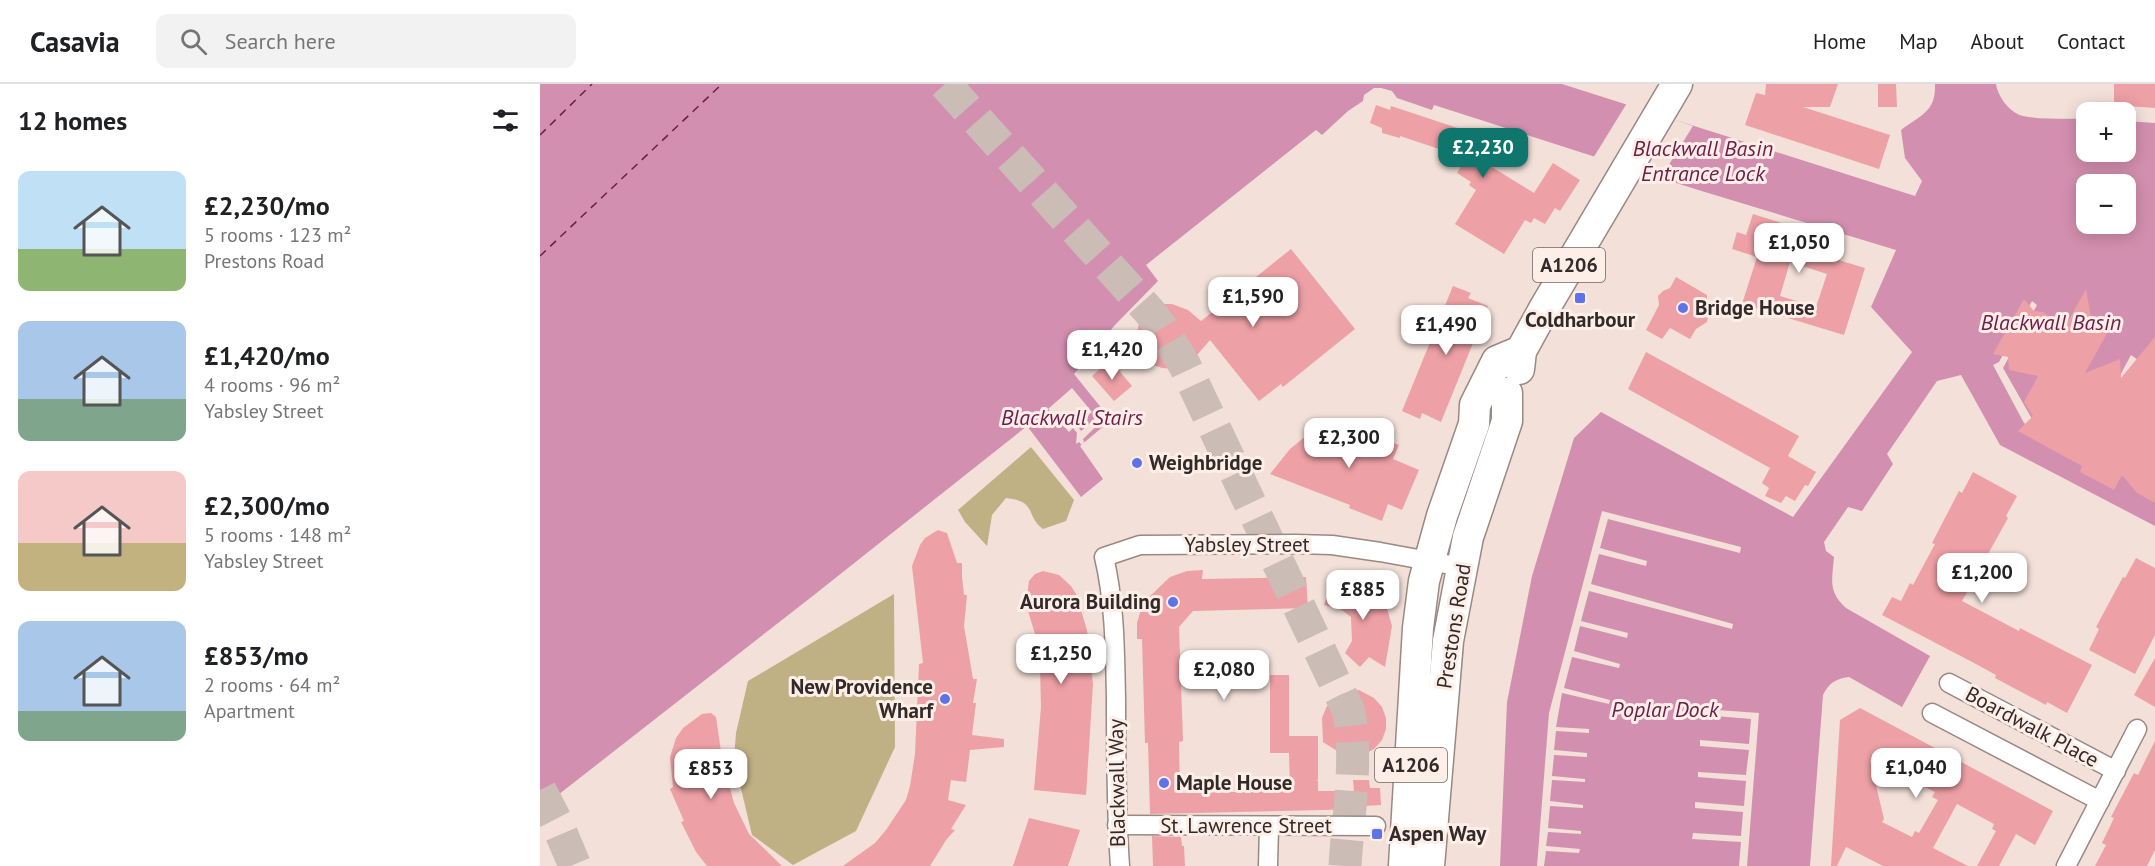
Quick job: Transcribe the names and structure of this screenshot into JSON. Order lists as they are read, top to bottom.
{
  "streets": {
    "main road": ["A1206", "Prestons Road"],
    "street": [
      "Yabsley Street",
      "Boardwalk Place",
      "Blackwall Way",
      "St. Lawrence Street"
    ]
  },
  "crossings": [
    ["Yabsley Street", "Prestons Road"],
    ["Yabsley Street", "Blackwall Way"],
    ["Blackwall Way", "St. Lawrence Street"]
  ],
  "water": [
    "Blackwall Basin Entrance Lock",
    "Blackwall Basin",
    "Blackwall Stairs",
    "Poplar Dock"
  ],
  "places": {
    "transit": ["Coldharbour", "Aspen Way"],
    "other": [
      "Bridge House",
      "Weighbridge",
      "Aurora Building",
      "New Providence Wharf",
      "Maple House"
    ]
  },
  "page": {
    "header": "Casavia",
    "search": "Search here",
    "nav": [
      "Home",
      "Map",
      "About",
      "Contact"
    ],
    "heading": "12 homes",
    "map_buttons": ["+", "−"],
    "price": [
      "£2,230",
      "£1,050",
      "£1,590",
      "£1,490",
      "£1,420",
      "£2,300",
      "£1,200",
      "£885",
      "£1,250",
      "£2,080",
      "£1,040",
      "£853"
    ],
    "list": [
      {
        "name": "£2,230/mo",
        "note": "5 rooms · 123 m² · Prestons Road"
      },
      {
        "name": "£1,420/mo",
        "note": "4 rooms · 96 m² · Yabsley Street"
      },
      {
        "name": "£2,300/mo",
        "note": "5 rooms · 148 m² · Yabsley Street"
      },
      {
        "name": "£853/mo",
        "note": "2 rooms · 64 m² · Apartment"
      }
    ]
  }
}
